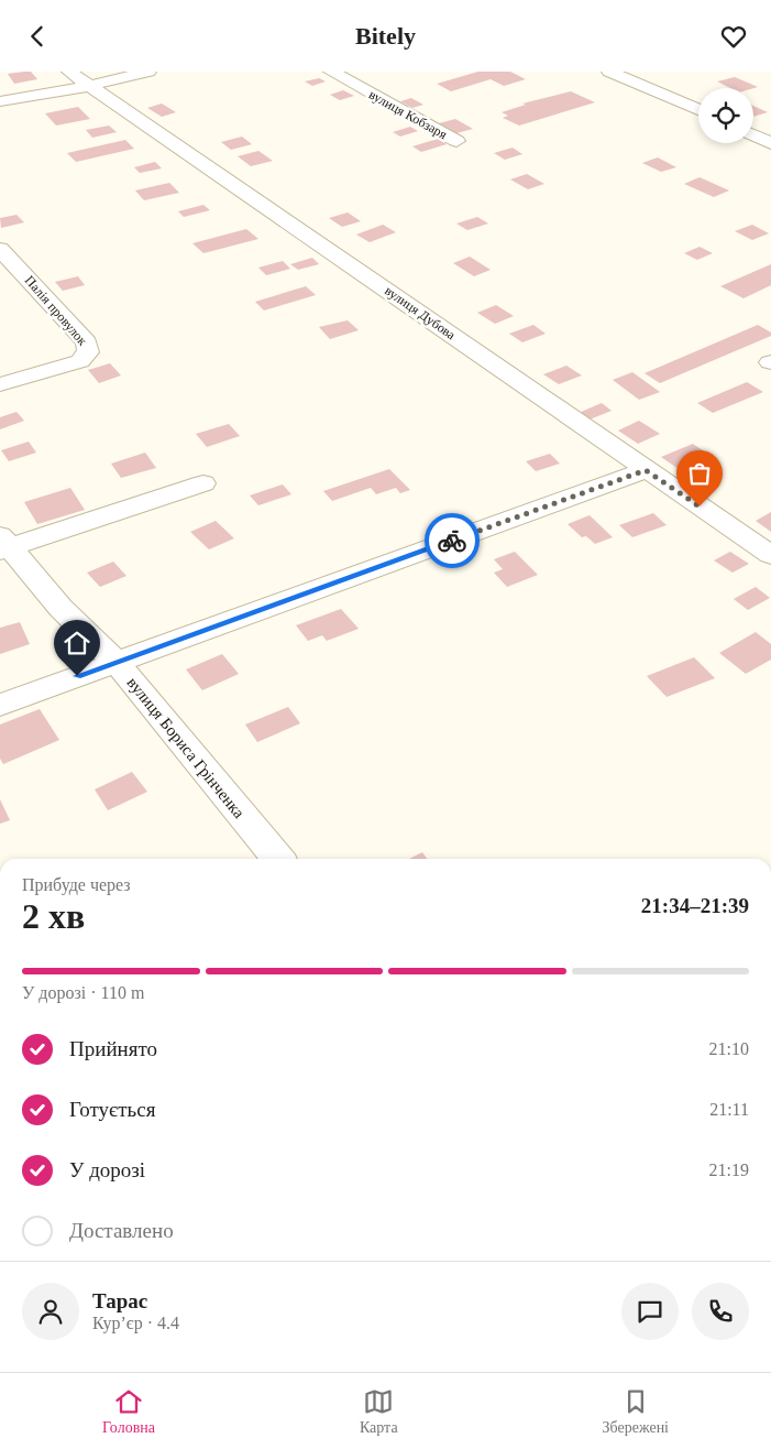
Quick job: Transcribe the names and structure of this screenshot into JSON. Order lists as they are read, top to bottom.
{
  "streets": {
    "street": [
      "вулиця Кобзаря",
      "Палія провулок",
      "вулиця Дубова",
      "вулиця Бориса Грінченка"
    ]
  },
  "page": {
    "header": "Bitely",
    "heading": ["2 хв", "Прибуде через", "21:34–21:39"],
    "panel": ["Тарас", "Кур’єр · 4.4"],
    "bar": "У дорозі · 110 m",
    "list": [
      ["Прийнято", "21:10"],
      ["Готується", "21:11"],
      ["У дорозі", "21:19"],
      "Доставлено"
    ],
    "tabs": ["Головна", "Карта", "Збережені"]
  }
}
